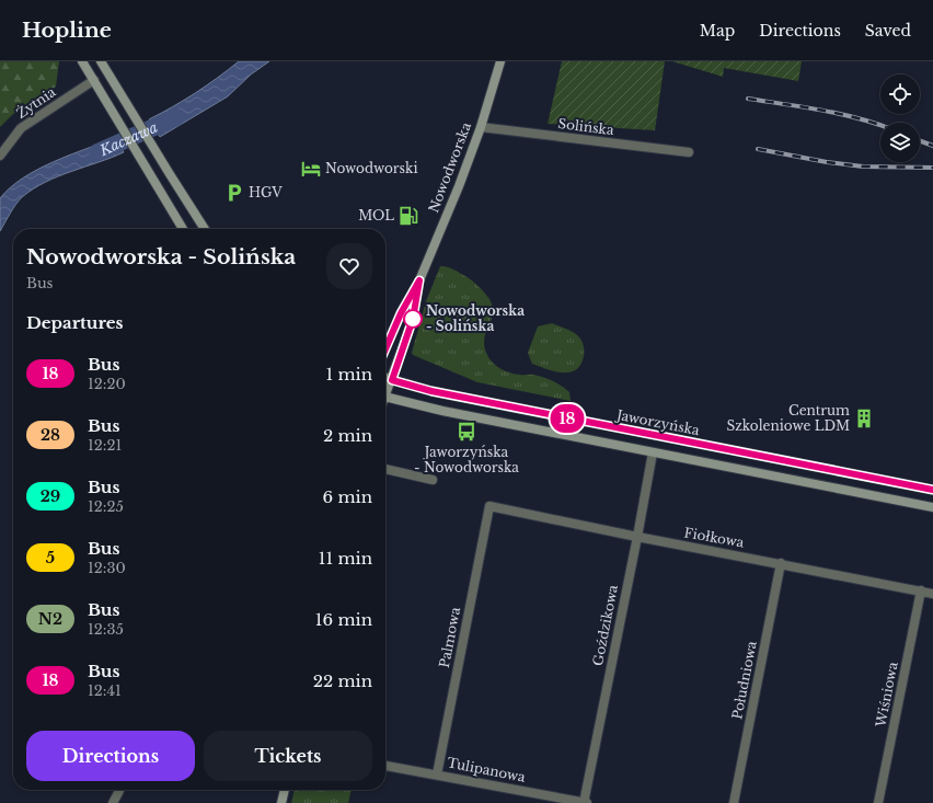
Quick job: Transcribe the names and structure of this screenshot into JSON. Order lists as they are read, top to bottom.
{
  "streets": {
    "main road": ["Nowodworska", "Jaworzyńska"],
    "street": [
      "Żytnia",
      "Solińska",
      "Fiołkowa",
      "Goździkowa",
      "Palmowa",
      "Południowa",
      "Wiśniowa",
      "Tulipanowa"
    ]
  },
  "crossings": [
    ["Solińska", "Nowodworska"],
    ["Nowodworska", "Jaworzyńska"],
    ["Fiołkowa", "Goździkowa"],
    ["Fiołkowa", "Palmowa"],
    ["Fiołkowa", "Południowa"],
    ["Fiołkowa", "Wiśniowa"],
    ["Goździkowa", "Tulipanowa"],
    ["Palmowa", "Tulipanowa"]
  ],
  "water": ["Kaczawa"],
  "places": {
    "hotel": ["Nowodworski"],
    "parking": ["HGV"],
    "fuel station": ["MOL"],
    "other": ["Nowodworska - Solińska"],
    "building": ["Centrum Szkoleniowe LDM"],
    "bus stop": ["Jaworzyńska - Nowodworska"]
  },
  "lines": ["bus line 18"],
  "page": {
    "header": "Hopline",
    "nav": ["Map", "Directions", "Saved"],
    "on_map": "18",
    "heading": [
      ["Nowodworska - Solińska", "Bus"],
      "Departures"
    ],
    "list": [
      {
        "mark": "18",
        "name": "Bus",
        "note": "12:20",
        "value": "1 min"
      },
      {
        "mark": "28",
        "name": "Bus",
        "note": "12:21",
        "value": "2 min"
      },
      {
        "mark": "29",
        "name": "Bus",
        "note": "12:25",
        "value": "6 min"
      },
      {
        "mark": "5",
        "name": "Bus",
        "note": "12:30",
        "value": "11 min"
      },
      {
        "mark": "N2",
        "name": "Bus",
        "note": "12:35",
        "value": "16 min"
      },
      {
        "mark": "18",
        "name": "Bus",
        "note": "12:41",
        "value": "22 min"
      }
    ],
    "buttons": ["Directions", "Tickets"]
  }
}
